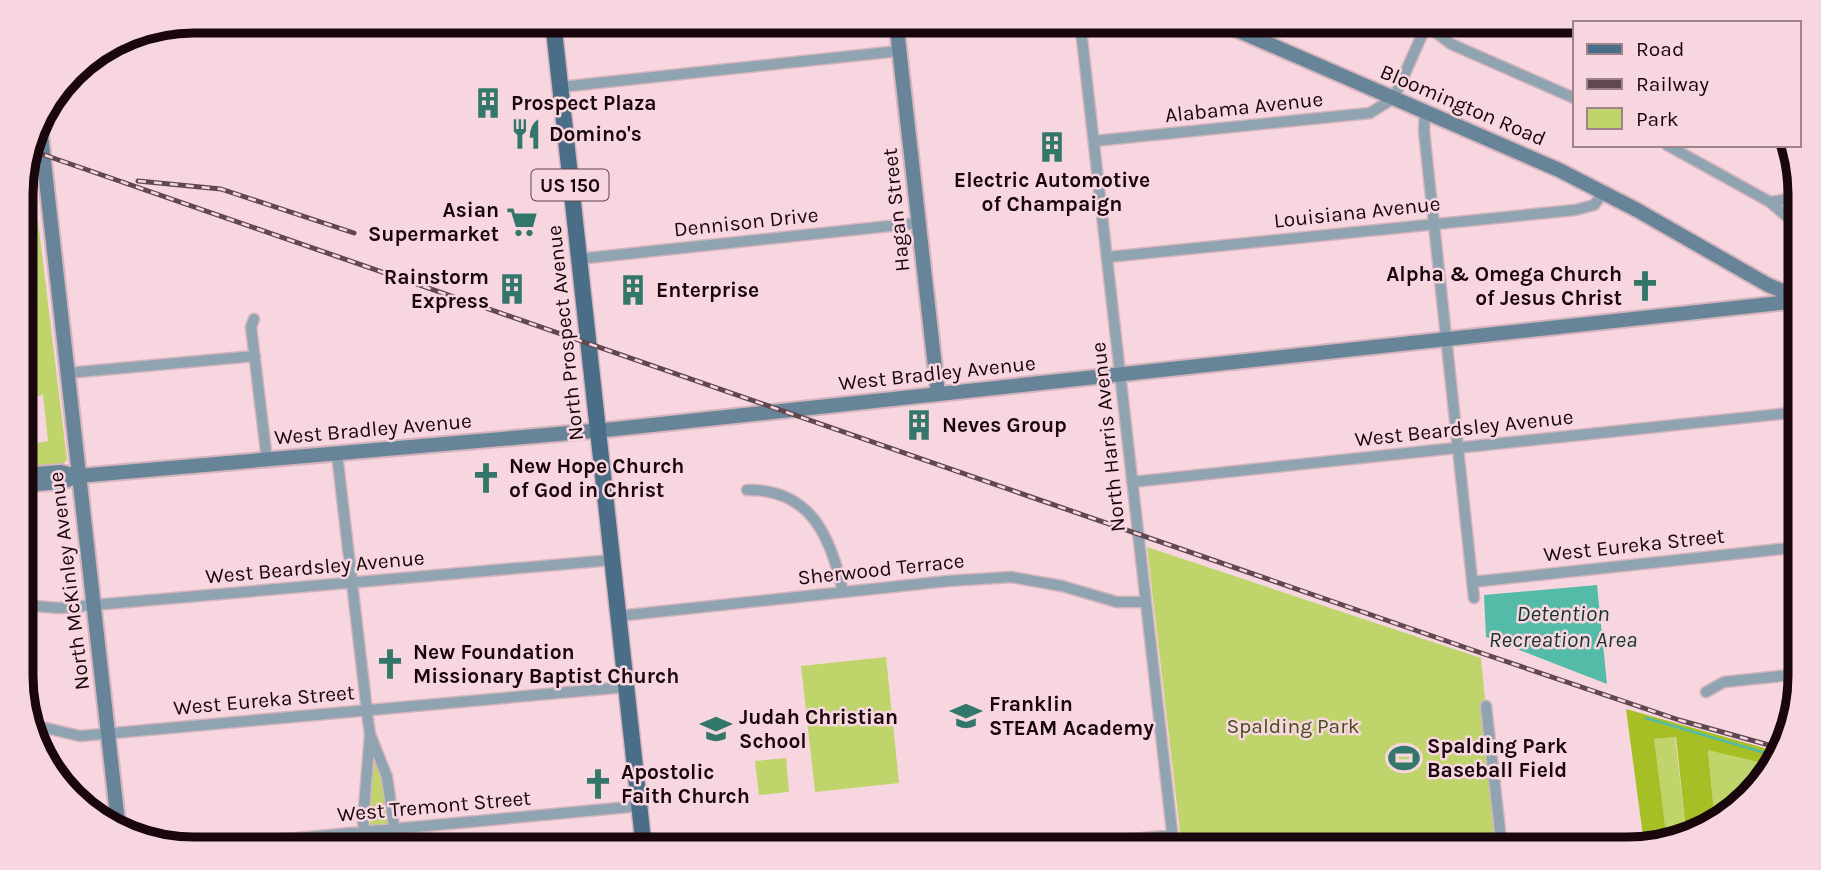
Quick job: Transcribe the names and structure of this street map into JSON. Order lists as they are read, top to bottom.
{
  "streets": {
    "main road": [
      "Bloomington Road",
      "US 150",
      "Hagan Street",
      "North Prospect Avenue",
      "West Bradley Avenue",
      "North McKinley Avenue"
    ],
    "street": [
      "Alabama Avenue",
      "Louisiana Avenue",
      "Dennison Drive",
      "West Beardsley Avenue",
      "North Harris Avenue",
      "West Eureka Street",
      "Sherwood Terrace",
      "West Tremont Street"
    ]
  },
  "crossings": [
    ["Bloomington Road", "Alabama Avenue"],
    ["Bloomington Road", "Louisiana Avenue"],
    ["Alabama Avenue", "North Harris Avenue"],
    ["Hagan Street", "Dennison Drive"],
    ["Hagan Street", "West Bradley Avenue"],
    ["Louisiana Avenue", "North Harris Avenue"],
    ["Dennison Drive", "North Prospect Avenue"],
    ["North Prospect Avenue", "West Bradley Avenue"],
    ["North Prospect Avenue", "West Beardsley Avenue"],
    ["North Prospect Avenue", "West Eureka Street"],
    ["North Prospect Avenue", "Sherwood Terrace"],
    ["North Prospect Avenue", "West Tremont Street"],
    ["West Bradley Avenue", "North Harris Avenue"],
    ["West Bradley Avenue", "North McKinley Avenue"],
    ["West Beardsley Avenue", "North Harris Avenue"],
    ["West Beardsley Avenue", "North McKinley Avenue"],
    ["North Harris Avenue", "Sherwood Terrace"],
    ["West Eureka Street", "North McKinley Avenue"]
  ],
  "water": ["Detention Recreation Area"],
  "parks": ["Spalding Park"],
  "places": {
    "building": [
      "Prospect Plaza",
      "Electric Automotive of Champaign",
      "Rainstorm Express",
      "Enterprise",
      "Neves Group"
    ],
    "restaurant": ["Domino's"],
    "supermarket": ["Asian Supermarket"],
    "church": [
      "Alpha & Omega Church of Jesus Christ",
      "New Hope Church of God in Christ",
      "New Foundation Missionary Baptist Church",
      "Apostolic Faith Church"
    ],
    "school or university": ["Franklin STEAM Academy", "Judah Christian School"],
    "sports": ["Spalding Park Baseball Field"]
  },
  "legend": ["Road", "Railway", "Park"]
}
